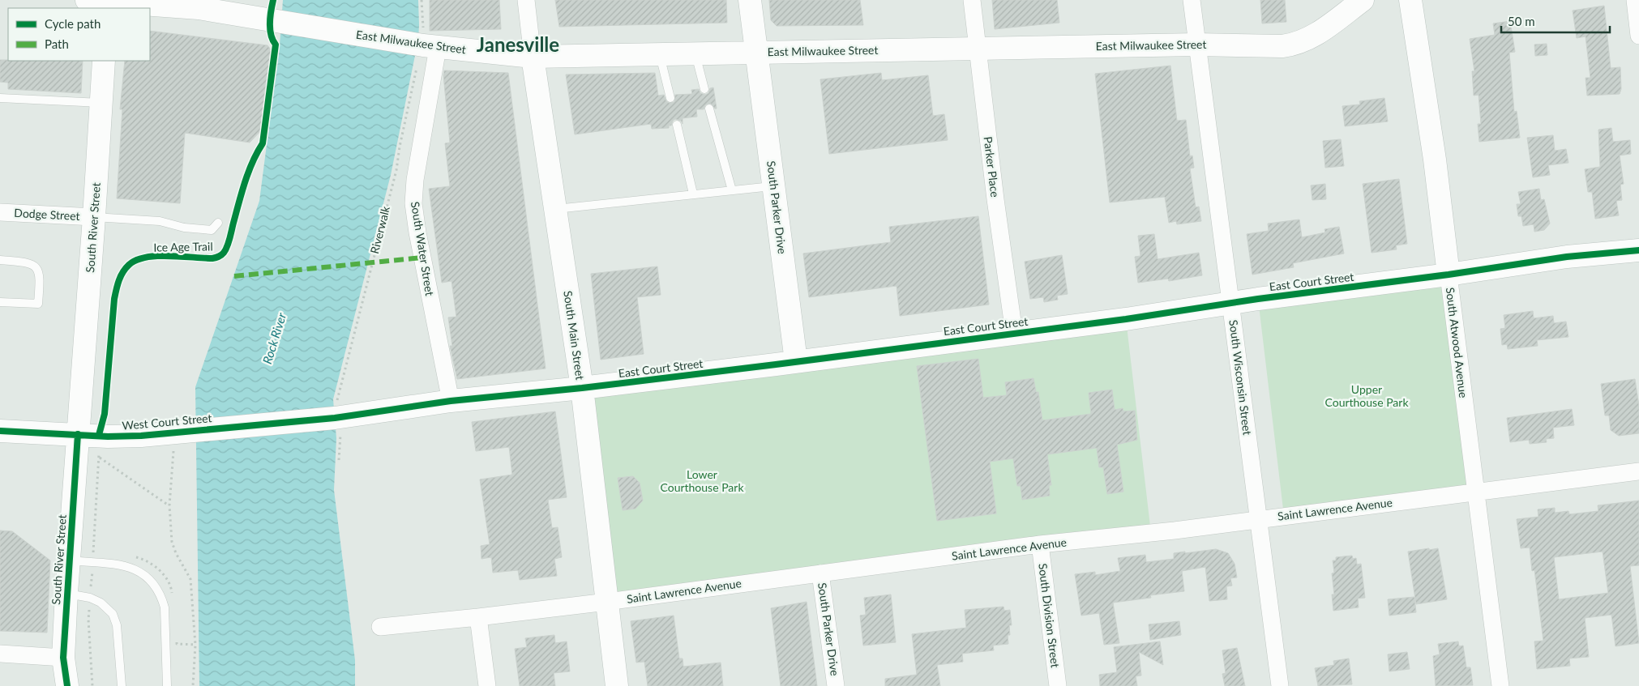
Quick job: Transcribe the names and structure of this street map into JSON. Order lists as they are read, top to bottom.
{
  "streets": {
    "main road": [
      "East Milwaukee Street",
      "South Parker Drive",
      "South River Street",
      "East Court Street",
      "South Main Street",
      "South Atwood Avenue",
      "West Court Street"
    ],
    "street": [
      "Parker Place",
      "Dodge Street",
      "South Water Street",
      "South Wisconsin Street",
      "Saint Lawrence Avenue",
      "South Division Street"
    ],
    "path": ["Riverwalk"],
    "cycle path": ["Ice Age Trail"]
  },
  "crossings": [
    ["East Milwaukee Street", "Parker Place"],
    ["East Milwaukee Street", "South Parker Drive"],
    ["East Milwaukee Street", "Riverwalk"],
    ["East Milwaukee Street", "South Water Street"],
    ["East Milwaukee Street", "South Main Street"],
    ["East Milwaukee Street", "South Wisconsin Street"],
    ["Parker Place", "East Court Street"],
    ["South Parker Drive", "East Court Street"],
    ["South Parker Drive", "Saint Lawrence Avenue"],
    ["Dodge Street", "South River Street"],
    ["South River Street", "West Court Street"],
    ["Riverwalk", "South Water Street"],
    ["Riverwalk", "East Court Street"],
    ["Riverwalk", "West Court Street"],
    ["South Water Street", "East Court Street"],
    ["East Court Street", "South Main Street"],
    ["East Court Street", "South Atwood Avenue"],
    ["East Court Street", "South Wisconsin Street"],
    ["East Court Street", "West Court Street"],
    ["South Main Street", "Saint Lawrence Avenue"],
    ["South Atwood Avenue", "Saint Lawrence Avenue"],
    ["South Wisconsin Street", "Saint Lawrence Avenue"],
    ["Saint Lawrence Avenue", "South Division Street"]
  ],
  "districts": ["Janesville"],
  "water": ["Rock River"],
  "parks": ["Upper Courthouse Park", "Lower Courthouse Park"],
  "legend": ["Cycle path", "Path"],
  "scale_bar": "50 m"
}
